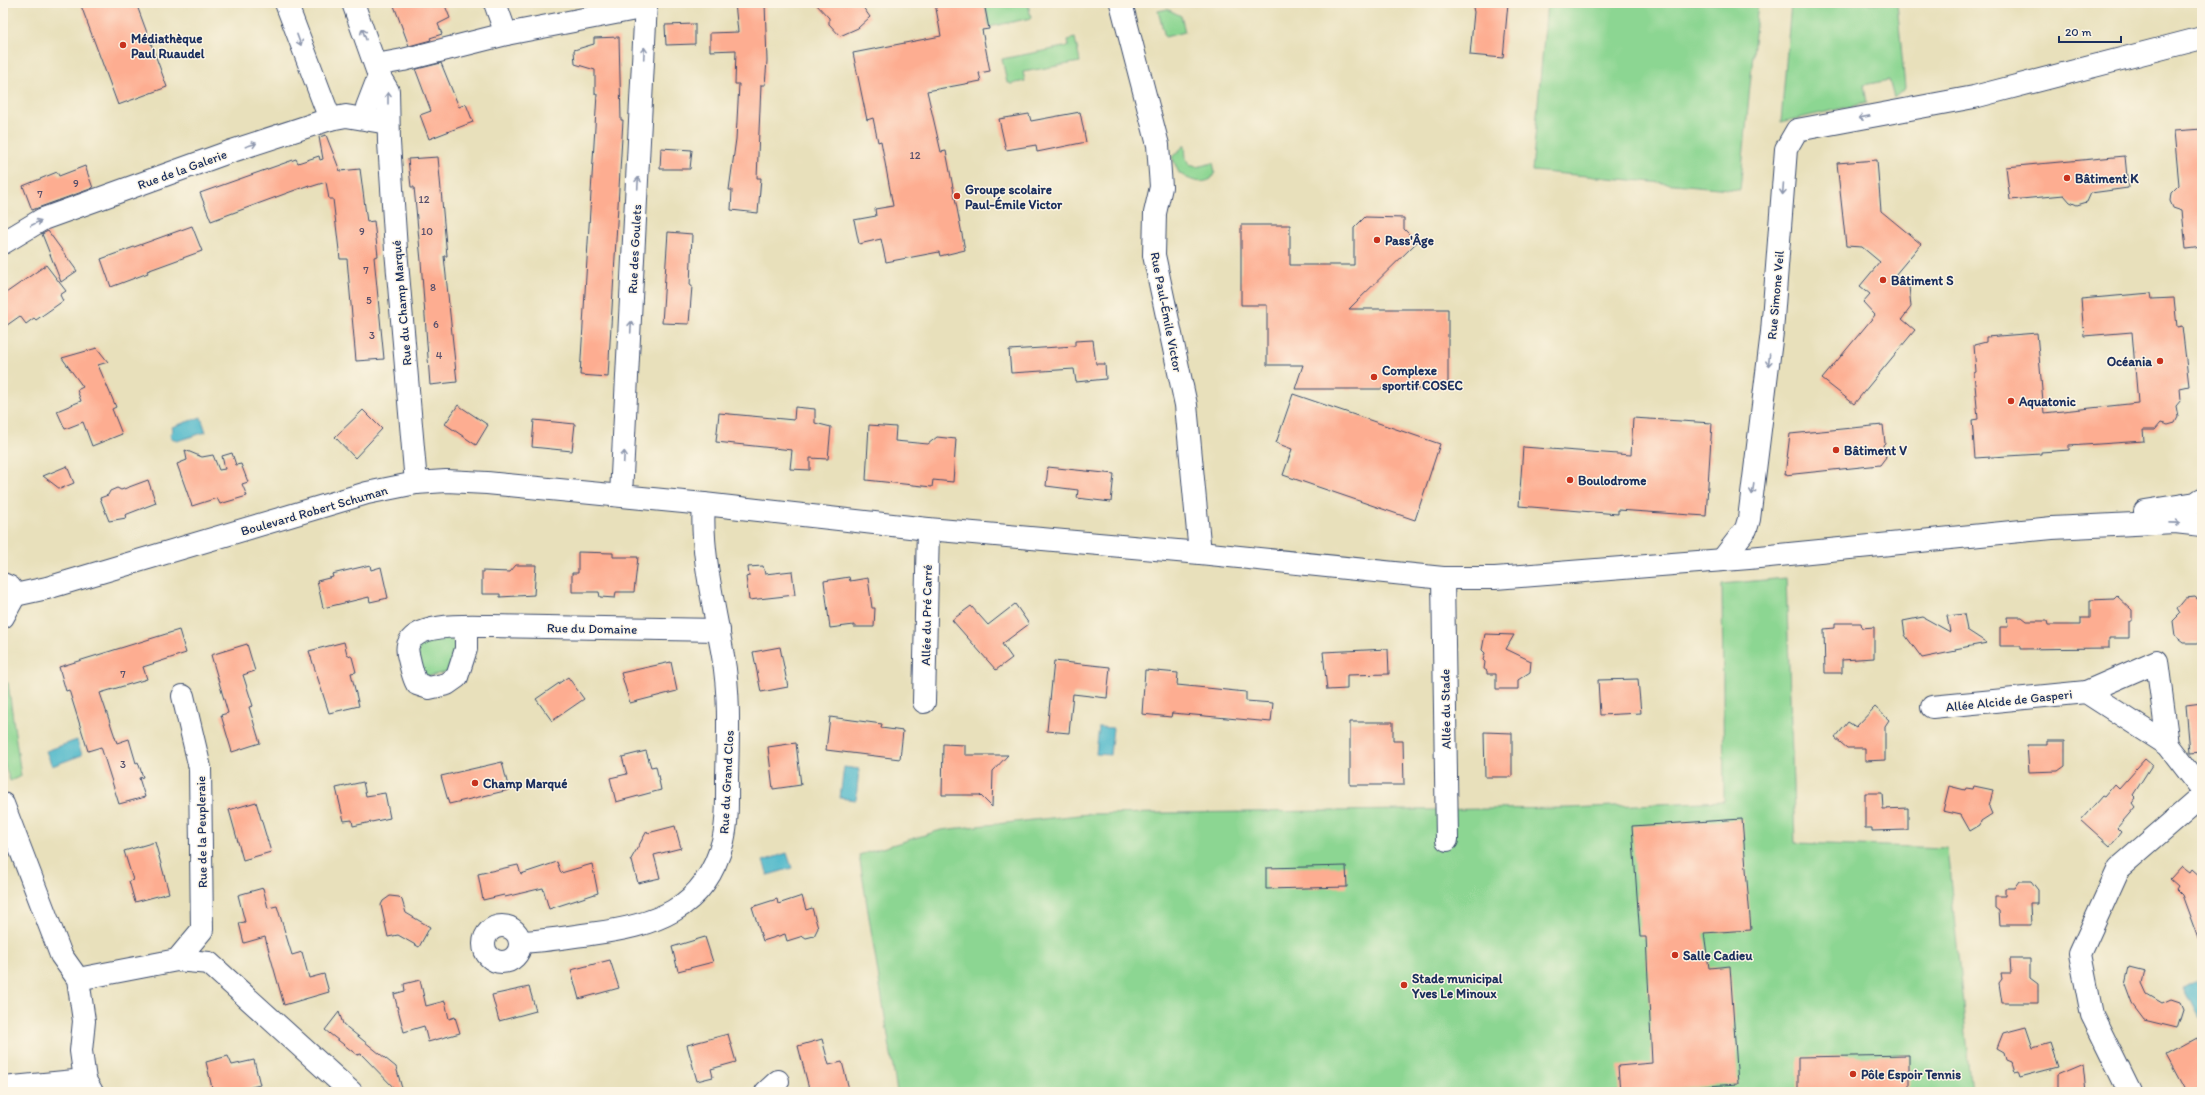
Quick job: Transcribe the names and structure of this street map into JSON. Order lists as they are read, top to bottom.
{
  "streets": {
    "street": [
      "Rue de la Galerie",
      "Rue des Goulets",
      "Rue Simone Veil",
      "Rue du Champ Marqué",
      "Rue Paul-Émile Victor",
      "Boulevard Robert Schuman",
      "Allée du Pré Carré",
      "Rue du Domaine",
      "Allée Alcide de Gasperi",
      "Allée du Stade",
      "Rue du Grand Clos",
      "Rue de la Peupleraie"
    ]
  },
  "crossings": [
    ["Rue des Goulets", "Boulevard Robert Schuman"],
    ["Rue Simone Veil", "Boulevard Robert Schuman"],
    ["Rue du Champ Marqué", "Boulevard Robert Schuman"],
    ["Rue Paul-Émile Victor", "Boulevard Robert Schuman"],
    ["Boulevard Robert Schuman", "Allée du Pré Carré"],
    ["Boulevard Robert Schuman", "Allée du Stade"],
    ["Boulevard Robert Schuman", "Rue du Grand Clos"],
    ["Rue du Domaine", "Rue du Grand Clos"]
  ],
  "one_way": ["Rue de la Galerie", "Rue des Goulets", "Rue Simone Veil"],
  "places": [
    "Médiathèque Paul Ruaudel",
    "Bâtiment K",
    "Groupe scolaire Paul-Émile Victor",
    "Pass'Âge",
    "Bâtiment S",
    "Océania",
    "Complexe sportif COSEC",
    "Aquatonic",
    "Bâtiment V",
    "Boulodrome",
    "Champ Marqué",
    "Salle Cadieu",
    "Stade municipal Yves Le Minoux",
    "Pôle Espoir Tennis"
  ],
  "house_numbers": [
    "12",
    "9",
    "7",
    "12",
    "9",
    "10",
    "7",
    "8",
    "5",
    "6",
    "3",
    "4",
    "7",
    "3"
  ],
  "scale_bar": "20 m"
}
